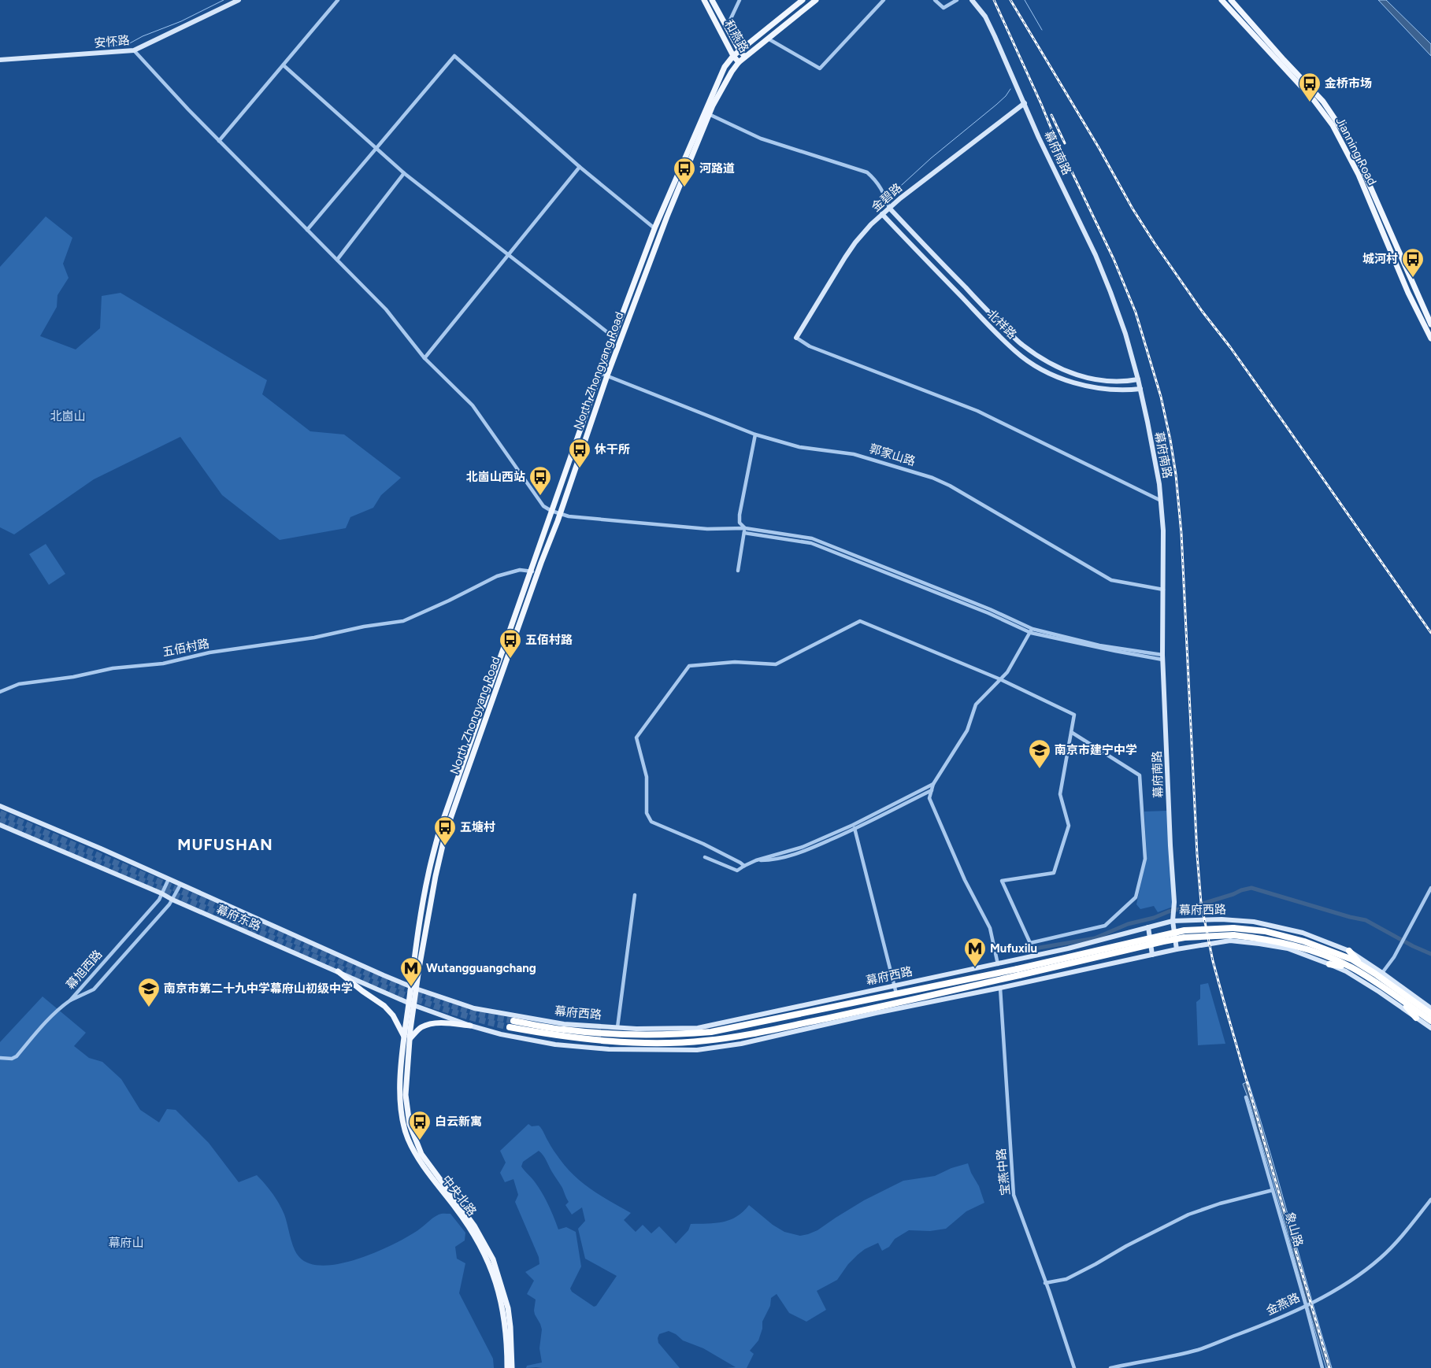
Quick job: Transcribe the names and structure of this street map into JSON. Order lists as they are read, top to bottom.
{
  "streets": {
    "highway": ["幕府西路"],
    "main road": [
      "和燕路",
      "安怀路",
      "Jianning Road",
      "幕府南路",
      "金碧路",
      "北祥路",
      "North Zhongyang Road",
      "幕府东路",
      "中央北路"
    ],
    "street": [
      "郭家山路",
      "五佰村路",
      "幕旭西路",
      "宝燕中路",
      "象山路",
      "金燕路"
    ]
  },
  "crossings": [
    ["和燕路", "North Zhongyang Road"],
    ["幕府南路", "金碧路"],
    ["幕府南路", "北祥路"],
    ["幕府南路", "郭家山路"],
    ["幕府南路", "幕府西路"],
    ["金碧路", "北祥路"],
    ["North Zhongyang Road", "郭家山路"],
    ["North Zhongyang Road", "五佰村路"],
    ["North Zhongyang Road", "幕府西路"],
    ["North Zhongyang Road", "幕府东路"],
    ["North Zhongyang Road", "中央北路"],
    ["幕府西路", "幕府东路"],
    ["幕府东路", "幕旭西路"],
    ["象山路", "金燕路"]
  ],
  "districts": ["MUFUSHAN"],
  "parks": ["北崮山", "幕府山"],
  "places": {
    "bus stop": [
      "金桥市场",
      "河路道",
      "城河村",
      "休干所",
      "北崮山西站",
      "五佰村路",
      "五塘村",
      "白云新寓"
    ],
    "school or university": ["南京市建宁中学", "南京市第二十九中学幕府山初级中学"],
    "metro station": ["Mufuxilu", "Wutangguangchang"]
  }
}
